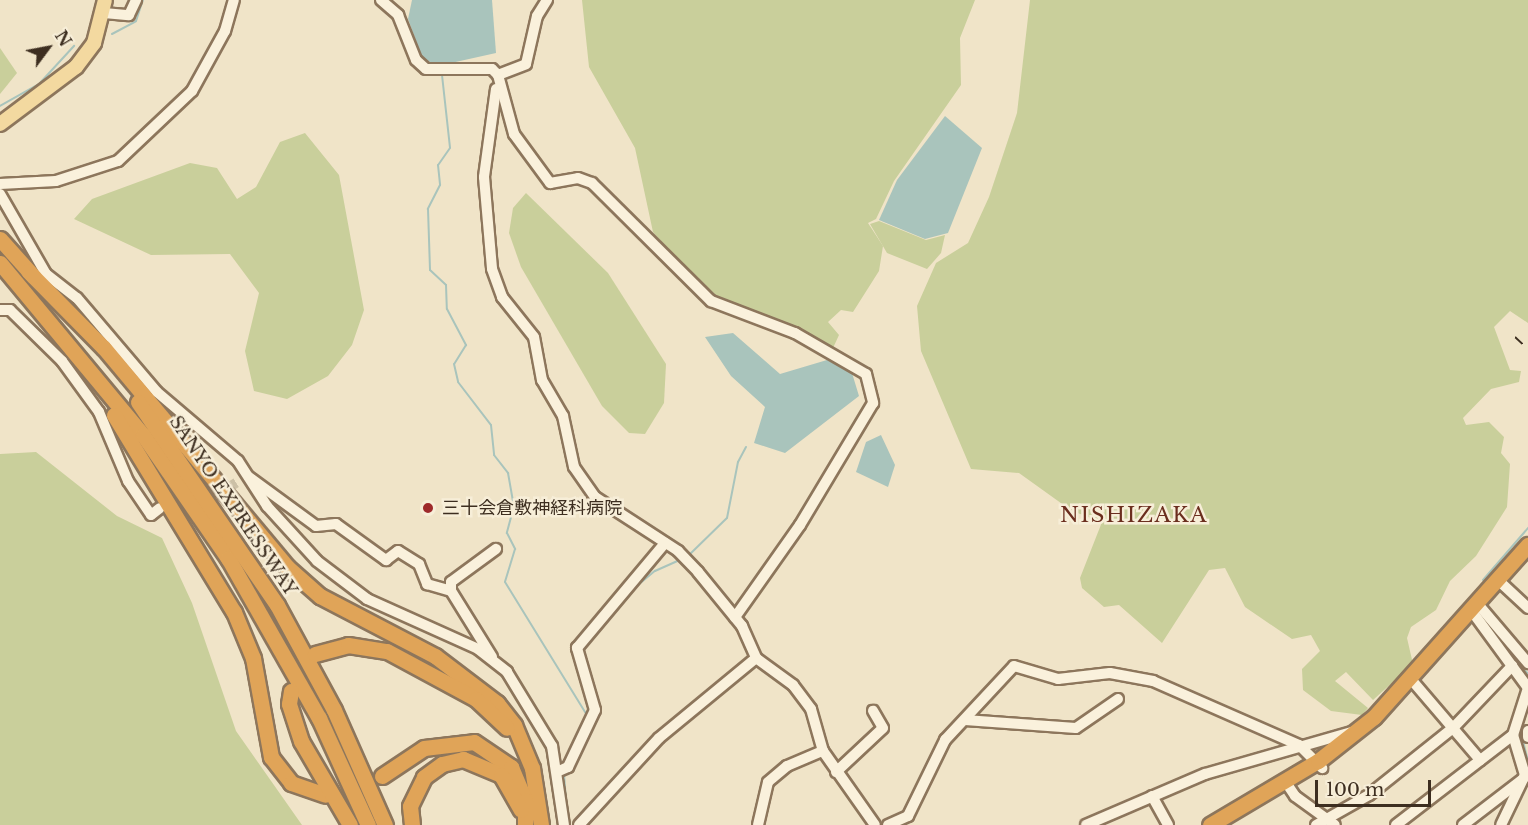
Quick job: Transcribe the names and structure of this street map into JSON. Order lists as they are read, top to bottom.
{
  "streets": {
    "highway": ["SANYO EXPRESSWAY"]
  },
  "districts": ["NISHIZAKA"],
  "places": ["三十会倉敷神経科病院"],
  "scale_bar": "100 m",
  "north": "top right"
}
